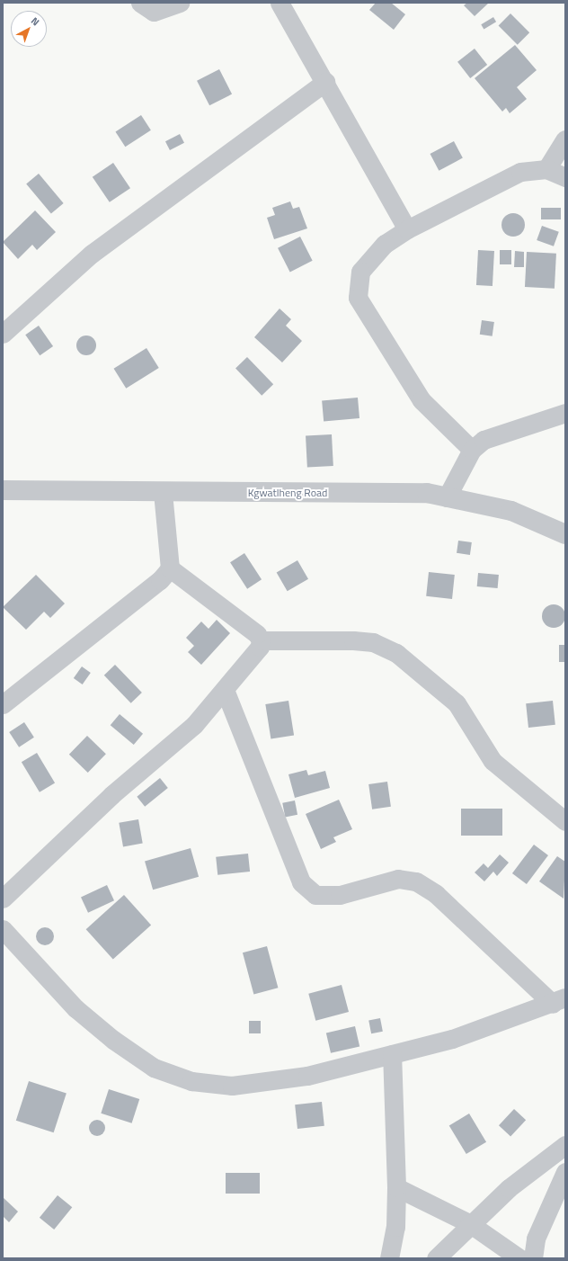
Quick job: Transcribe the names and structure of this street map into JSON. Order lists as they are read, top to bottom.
{
  "streets": {
    "street": ["Kgwatlheng Road"]
  },
  "north": "top right"
}
